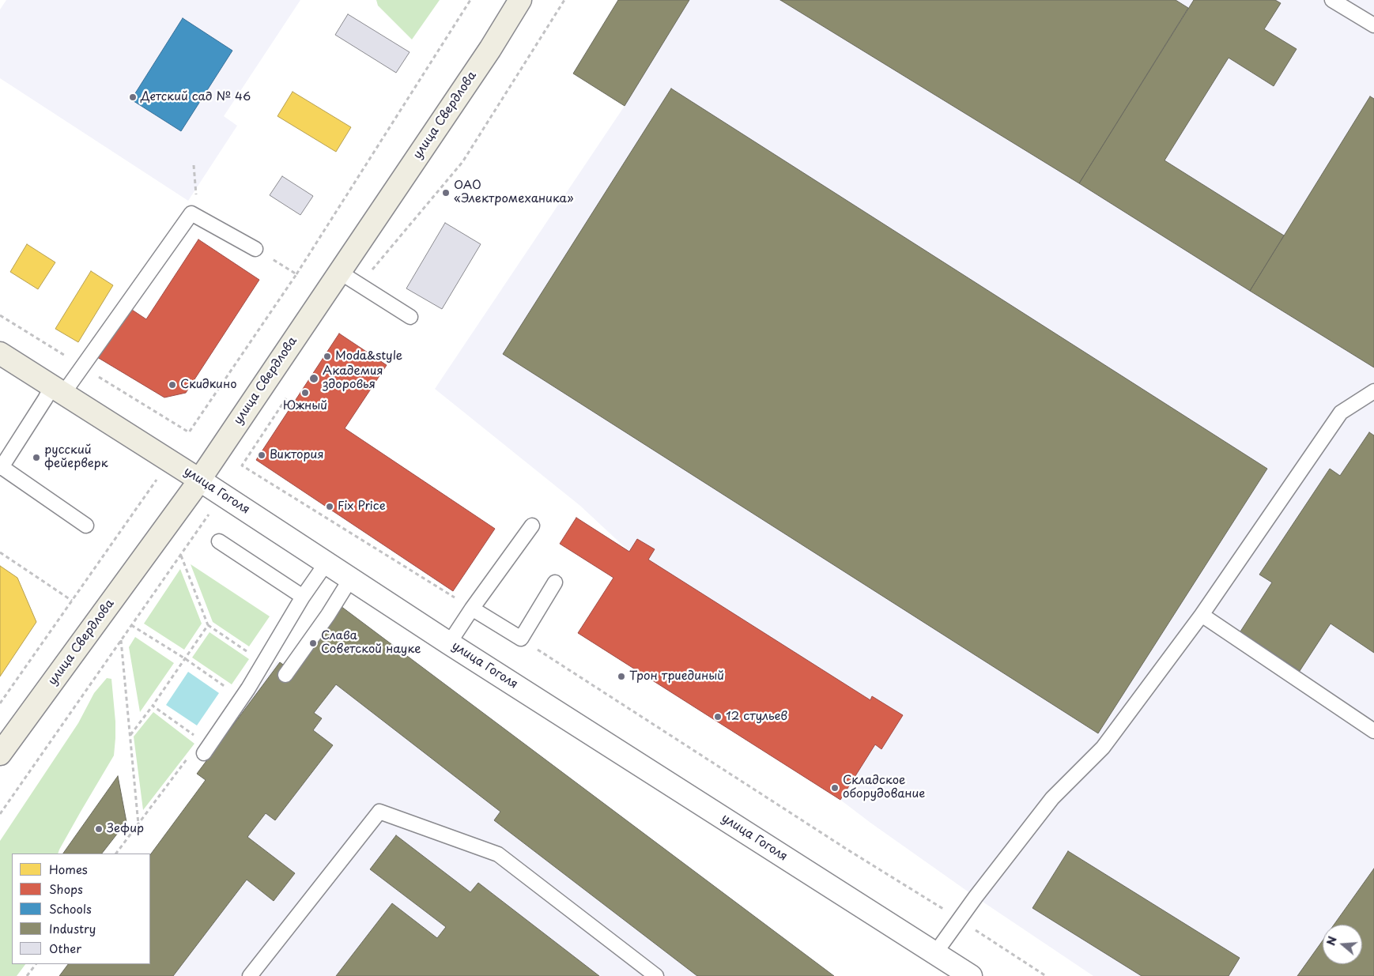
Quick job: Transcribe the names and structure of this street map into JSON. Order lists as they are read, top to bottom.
{
  "streets": {
    "main road": ["улица Свердлова", "улица Гоголя"]
  },
  "crossings": [
    ["улица Свердлова", "улица Гоголя"]
  ],
  "places": [
    "Детский сад № 46",
    "ОАО «Электромеханика»",
    "Moda&style",
    "Академия здоровья",
    "Скидкино",
    "Южный",
    "Виктория",
    "русский фейерверк",
    "Fix Price",
    "Слава Советской науке",
    "Трон триединый",
    "12 стульев",
    "Складское оборудование",
    "Зефир"
  ],
  "legend": [
    "Homes",
    "Shops",
    "Schools",
    "Industry",
    "Other"
  ],
  "north": "left"
}
